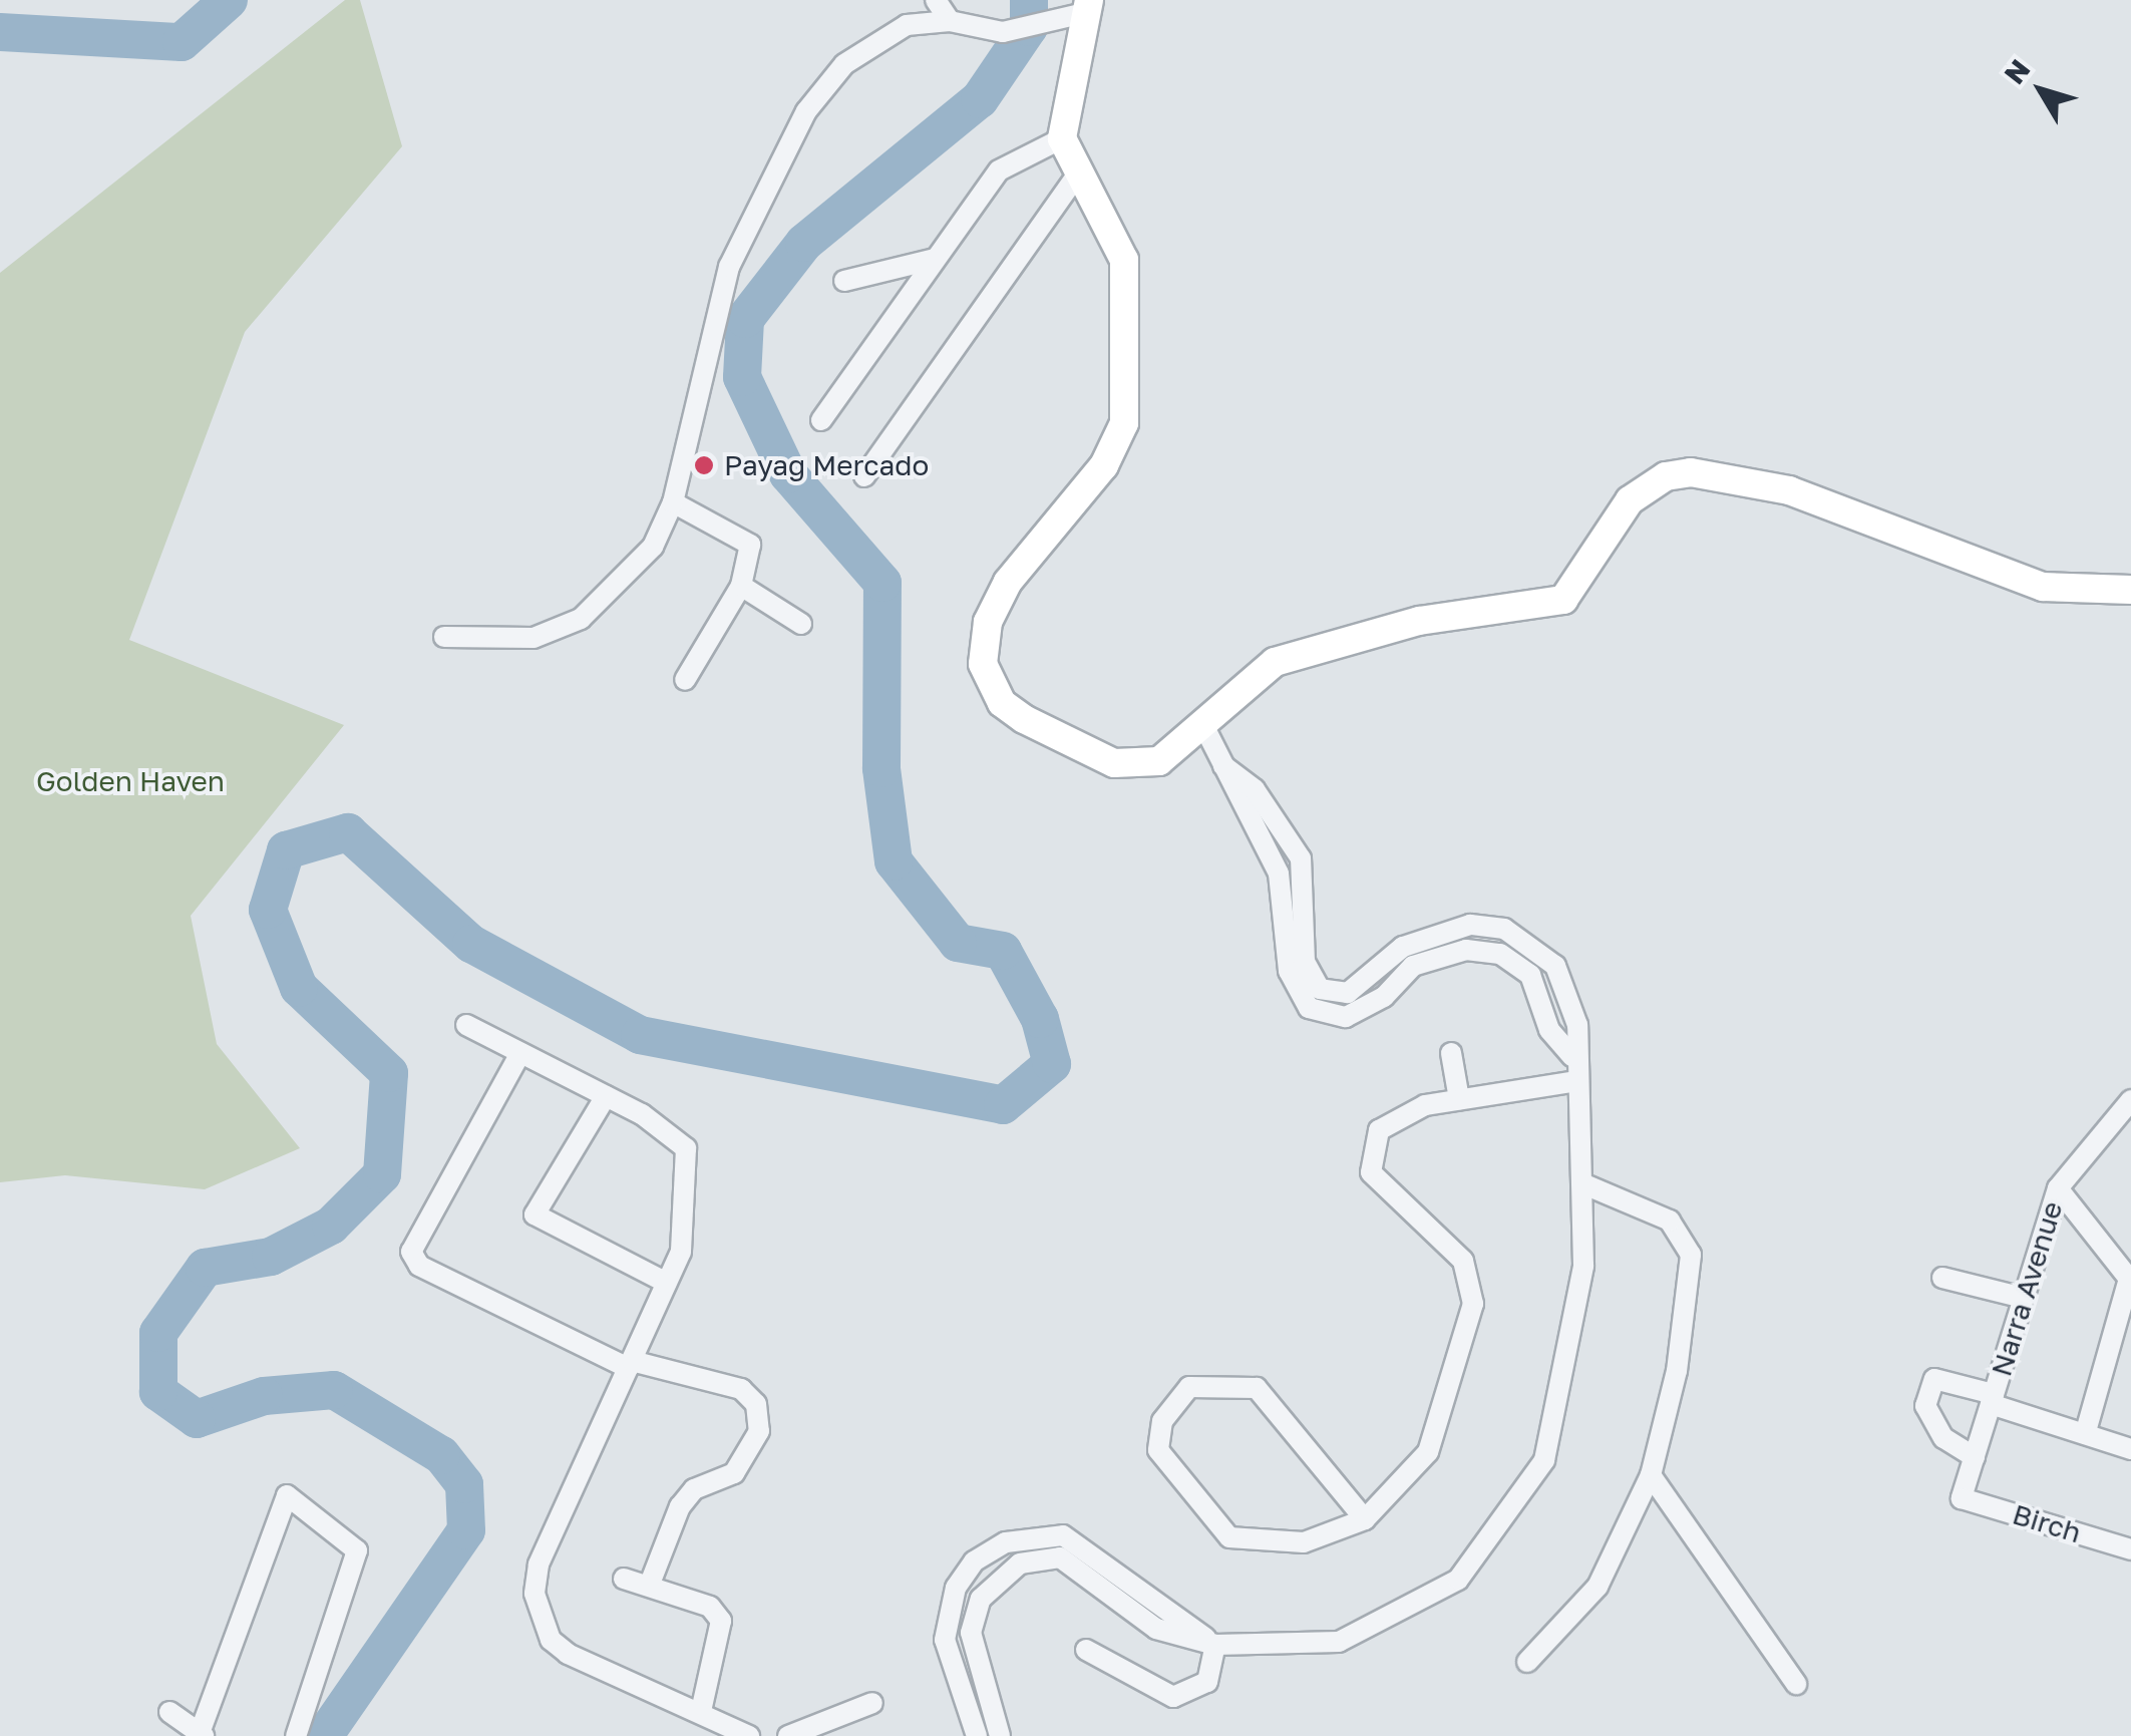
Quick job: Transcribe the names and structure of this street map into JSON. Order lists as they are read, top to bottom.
{
  "streets": {
    "street": ["Narra Avenue", "Birch"]
  },
  "crossings": [
    ["Narra Avenue", "Birch"]
  ],
  "parks": ["Golden Haven"],
  "places": ["Payag Mercado"],
  "north": "top left"
}
